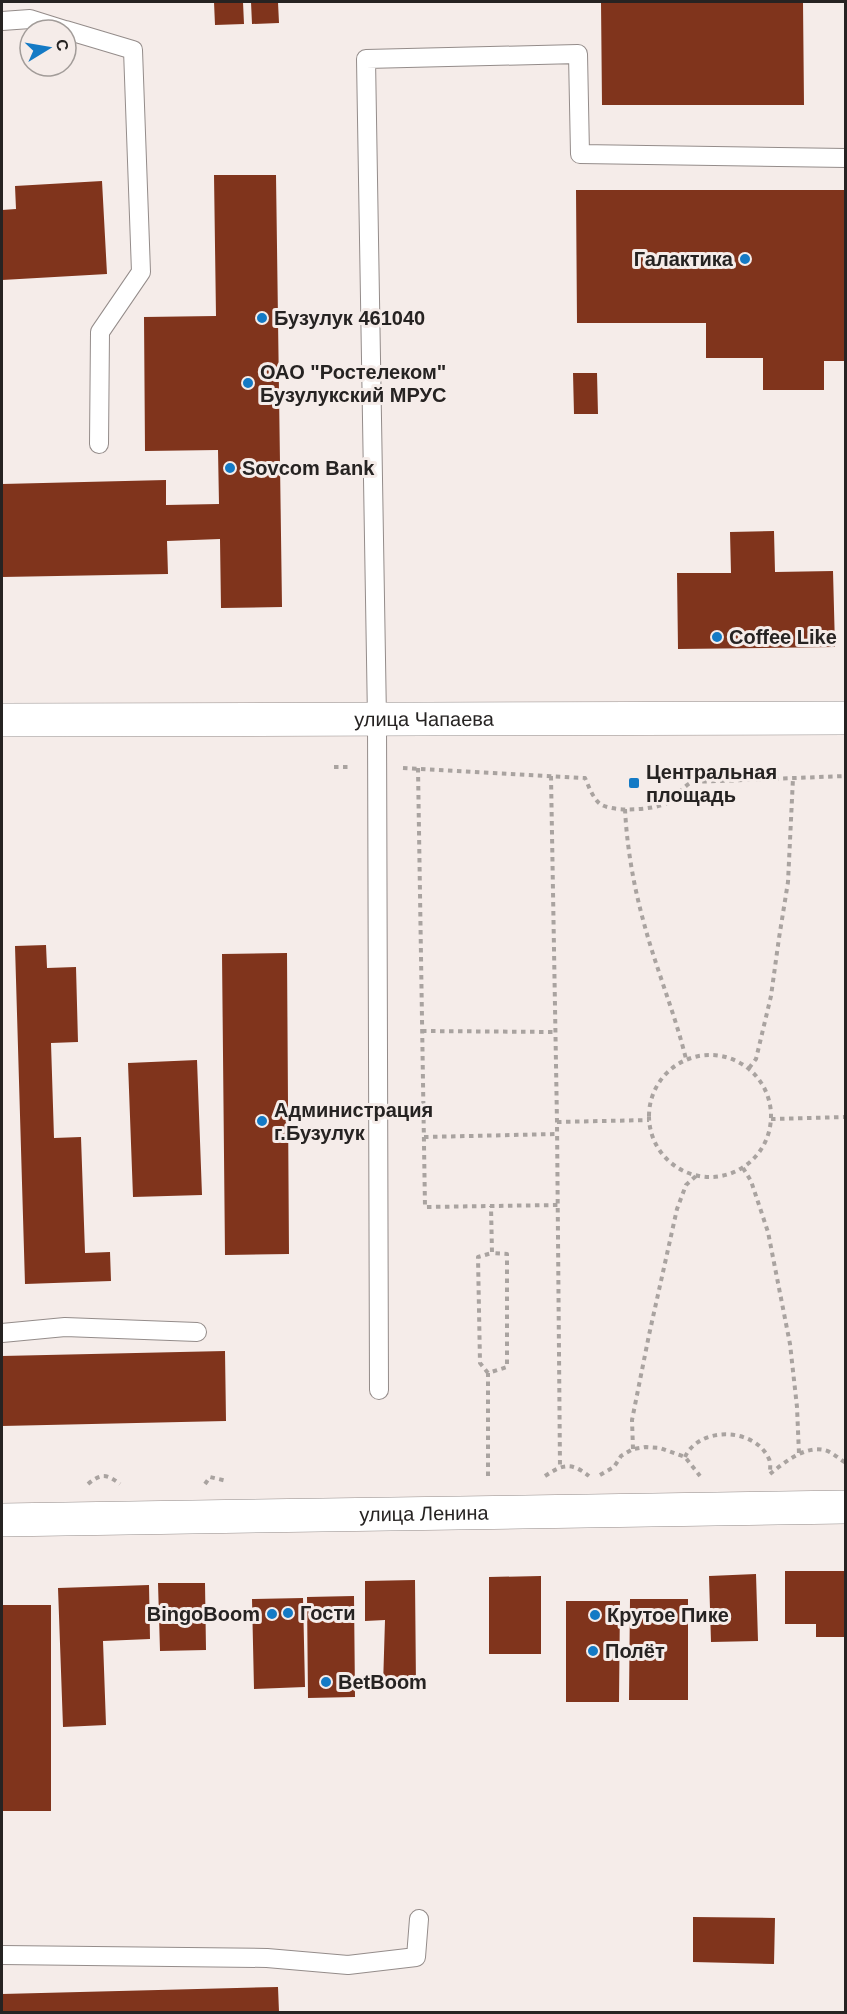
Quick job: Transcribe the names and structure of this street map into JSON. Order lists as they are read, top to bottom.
{
  "streets": {
    "street": ["улица Чапаева", "улица Ленина"]
  },
  "places": {
    "other": [
      "Галактика",
      "Бузулук 461040",
      "ОАО \"Ростелеком\" Бузулукский МРУС",
      "Sovcom Bank",
      "Coffee Like",
      "Администрация г.Бузулук",
      "Гости",
      "BingoBoom",
      "Крутое Пике",
      "Полёт",
      "BetBoom"
    ],
    "transit": ["Центральная площадь"]
  },
  "north": "right"
}
